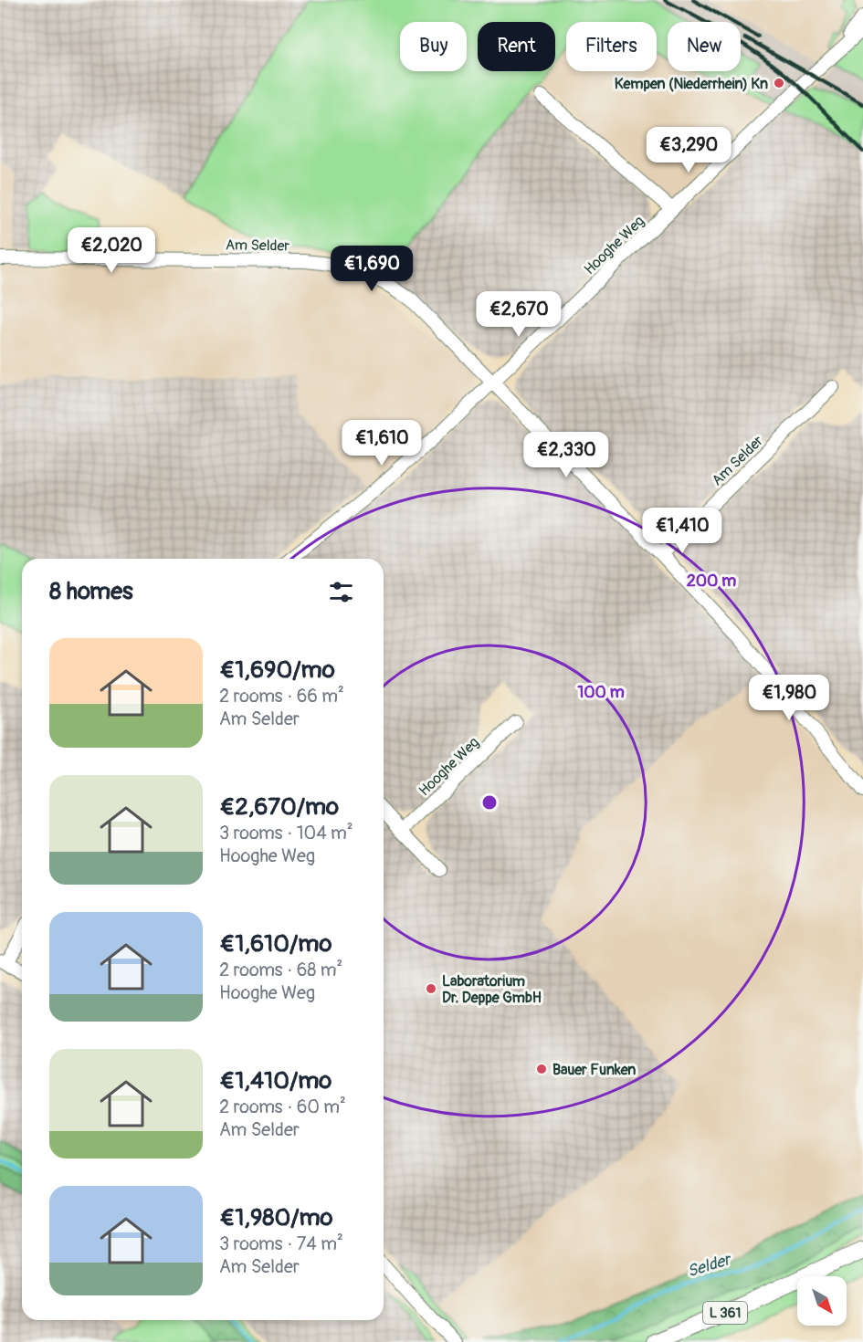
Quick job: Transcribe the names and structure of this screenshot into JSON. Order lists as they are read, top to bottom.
{
  "streets": {
    "main road": ["L 361"],
    "street": ["Am Selder", "Hooghe Weg"]
  },
  "crossings": [
    ["Am Selder", "Hooghe Weg"]
  ],
  "water": ["Selder"],
  "places": ["Kempen (Niederrhein) Kn", "Laboratorium Dr. Deppe GmbH", "Bauer Funken"],
  "north": "bottom right",
  "page": {
    "chip": [
      "Buy",
      "Rent",
      "Filters",
      "New"
    ],
    "price": [
      "€3,290",
      "€2,020",
      "€1,690",
      "€2,670",
      "€1,610",
      "€2,330",
      "€1,410",
      "€1,980"
    ],
    "heading": "8 homes",
    "list": [
      {
        "name": "€1,690/mo",
        "note": "2 rooms · 66 m² · Am Selder"
      },
      {
        "name": "€2,670/mo",
        "note": "3 rooms · 104 m² · Hooghe Weg"
      },
      {
        "name": "€1,610/mo",
        "note": "2 rooms · 68 m² · Hooghe Weg"
      },
      {
        "name": "€1,410/mo",
        "note": "2 rooms · 60 m² · Am Selder"
      },
      {
        "name": "€1,980/mo",
        "note": "3 rooms · 74 m² · Am Selder"
      }
    ]
  },
  "rings": ["200 m", "100 m"]
}
